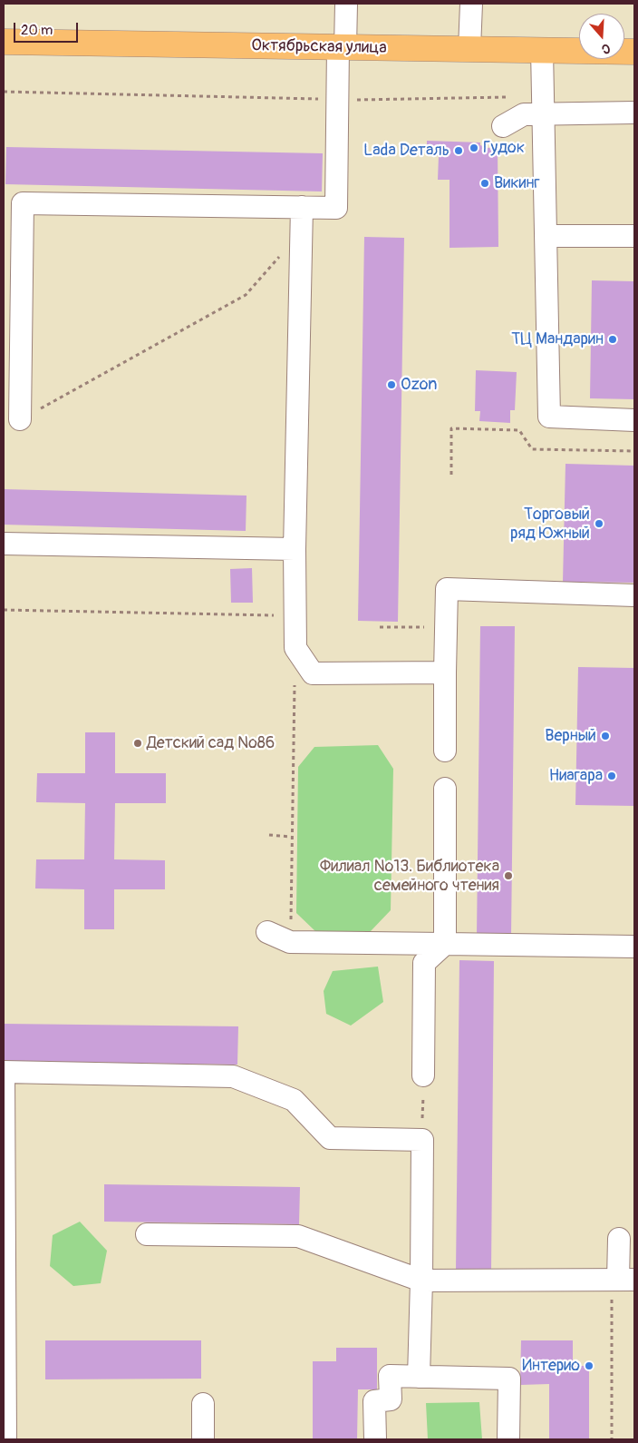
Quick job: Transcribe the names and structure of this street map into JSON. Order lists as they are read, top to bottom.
{
  "streets": {
    "main road": ["Октябрьская улица"]
  },
  "places": [
    "Гудок",
    "Lada Dеталь",
    "Викинг",
    "ТЦ Мандарин",
    "Ozon",
    "Торговый ряд Южный",
    "Верный",
    "Детский сад №86",
    "Ниагара",
    "Филиал №13. Библиотека семейного чтения",
    "Интерио"
  ],
  "scale_bar": "20 m",
  "north": "bottom"
}
